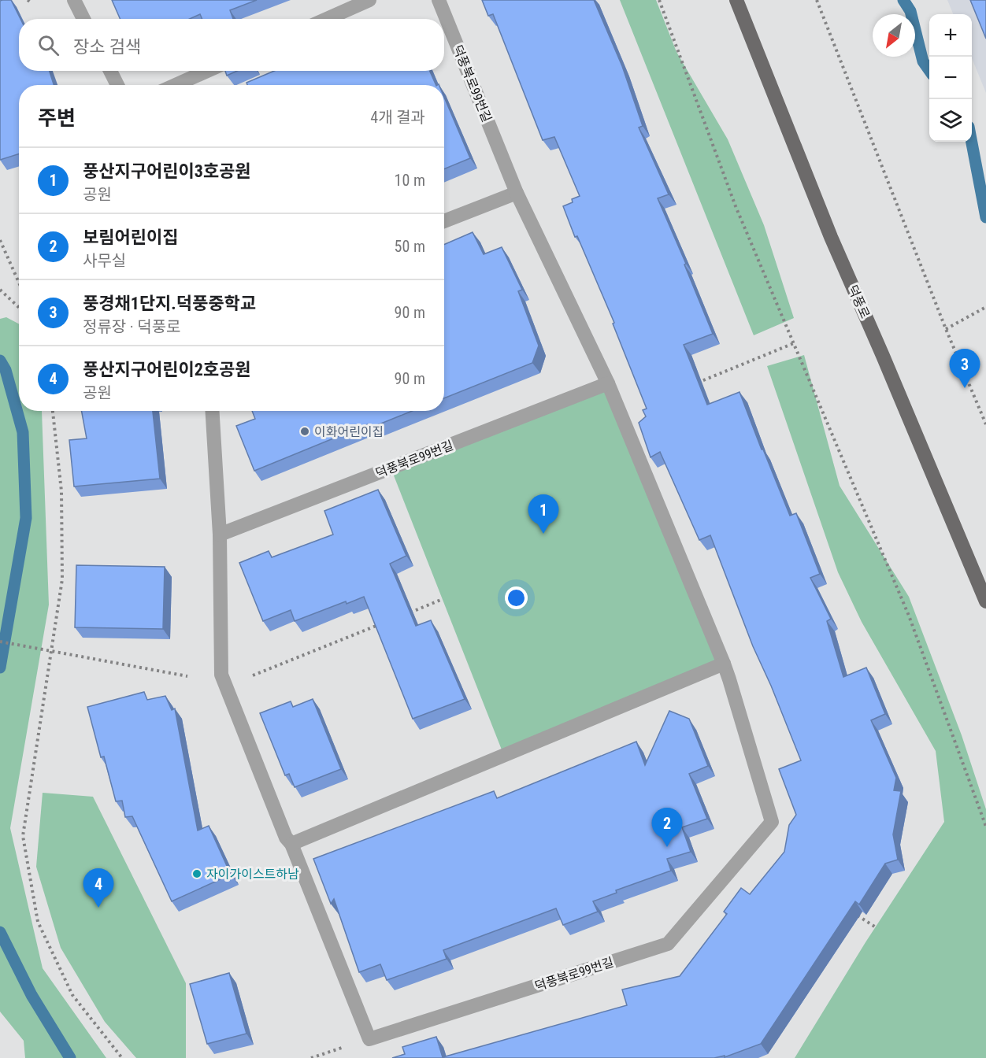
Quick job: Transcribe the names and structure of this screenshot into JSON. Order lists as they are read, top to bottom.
{
  "streets": {
    "main road": ["덕풍로"],
    "lane": ["덕풍북로99번길"]
  },
  "places": ["이화어린이집", "자이가이스트하남"],
  "north": "bottom left",
  "page": {
    "map_buttons": ["+", "−"],
    "search": "장소 검색",
    "heading": ["주변", "4개 결과"],
    "list": [
      {
        "mark": "1",
        "name": "풍산지구어린이3호공원",
        "note": "공원",
        "value": "10 m"
      },
      {
        "mark": "2",
        "name": "보림어린이집",
        "note": "사무실",
        "value": "50 m"
      },
      {
        "mark": "3",
        "name": "풍경채1단지.덕풍중학교",
        "note": "정류장 · 덕풍로",
        "value": "90 m"
      },
      {
        "mark": "4",
        "name": "풍산지구어린이2호공원",
        "note": "공원",
        "value": "90 m"
      }
    ],
    "pins": [
      "3",
      "1",
      "2",
      "4"
    ]
  }
}
